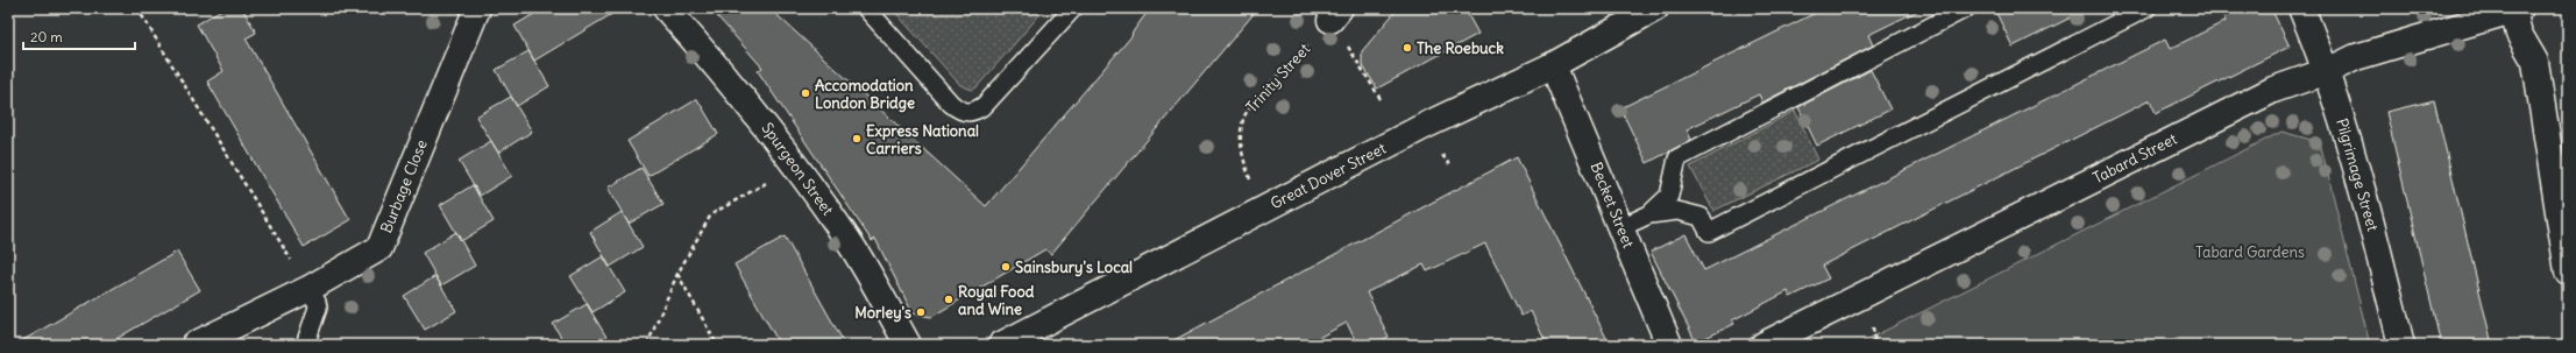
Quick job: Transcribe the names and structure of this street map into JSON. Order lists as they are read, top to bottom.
{
  "streets": {
    "street": [
      "Tabard Street",
      "Spurgeon Street",
      "Pilgrimage Street",
      "Great Dover Street",
      "Burbage Close",
      "Becket Street"
    ],
    "path": ["Trinity Street"]
  },
  "crossings": [
    ["Trinity Street", "Great Dover Street"],
    ["Tabard Street", "Pilgrimage Street"],
    ["Great Dover Street", "Becket Street"]
  ],
  "parks": ["Tabard Gardens"],
  "places": [
    "The Roebuck",
    "Accomodation London Bridge",
    "Express National Carriers",
    "Sainsbury's Local",
    "Royal Food and Wine",
    "Morley's"
  ],
  "scale_bar": "20 m"
}
